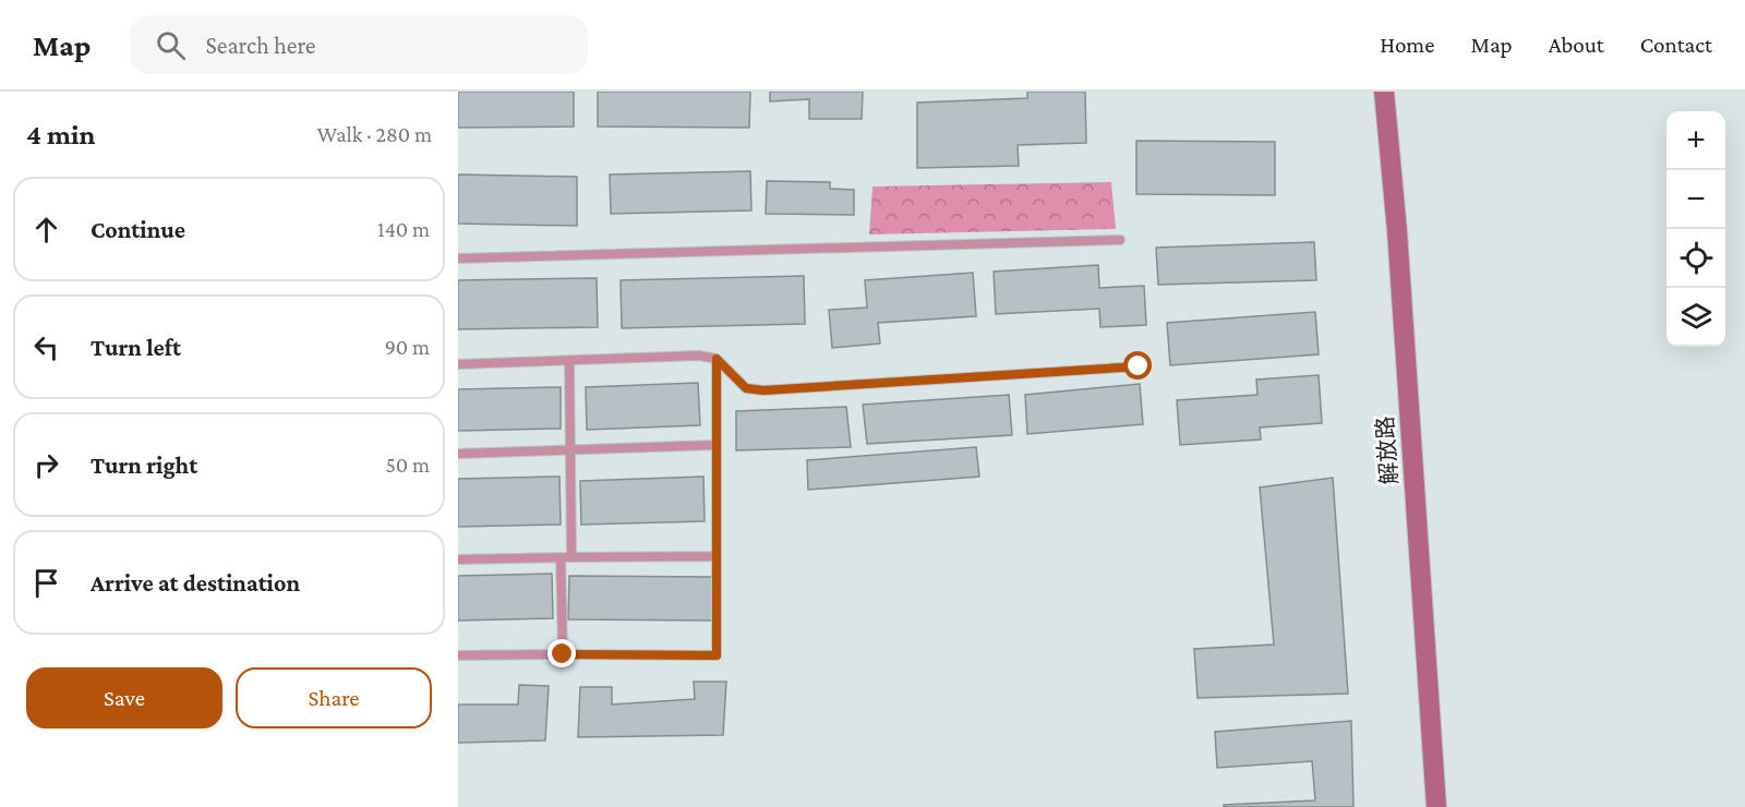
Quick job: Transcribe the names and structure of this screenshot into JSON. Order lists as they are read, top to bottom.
{
  "streets": {
    "street": ["解放路"]
  },
  "page": {
    "header": "Map",
    "search": "Search here",
    "nav": [
      "Home",
      "Map",
      "About",
      "Contact"
    ],
    "heading": ["4 min", "Walk · 280 m"],
    "map_buttons": ["+", "−"],
    "list": [
      ["Continue", "140 m"],
      ["Turn left", "90 m"],
      ["Turn right", "50 m"],
      "Arrive at destination"
    ],
    "buttons": ["Save", "Share"]
  }
}
